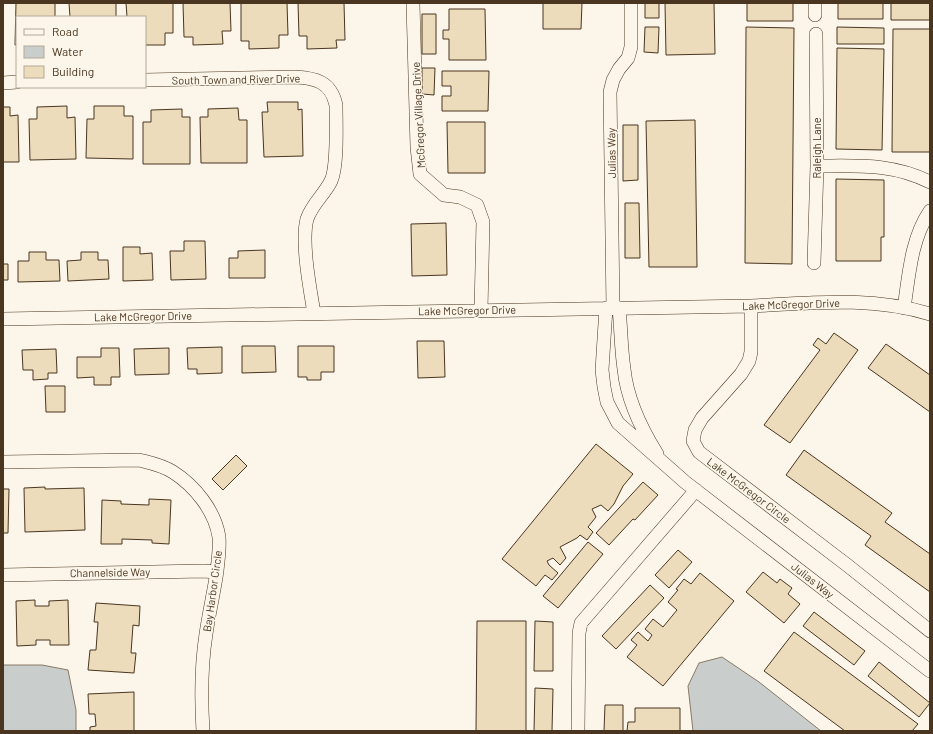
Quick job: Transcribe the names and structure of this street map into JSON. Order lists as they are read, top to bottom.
{
  "streets": {
    "street": [
      "South Town and River Drive",
      "McGregor Village Drive",
      "Raleigh Lane",
      "Julias Way",
      "Lake McGregor Drive",
      "Lake McGregor Circle",
      "Channelside Way",
      "Bay Harbor Circle"
    ]
  },
  "crossings": [
    ["South Town and River Drive", "Lake McGregor Drive"],
    ["McGregor Village Drive", "Lake McGregor Drive"],
    ["Julias Way", "Lake McGregor Drive"],
    ["Lake McGregor Drive", "Lake McGregor Circle"],
    ["Channelside Way", "Bay Harbor Circle"]
  ],
  "legend": ["Road", "Water", "Building"]
}
